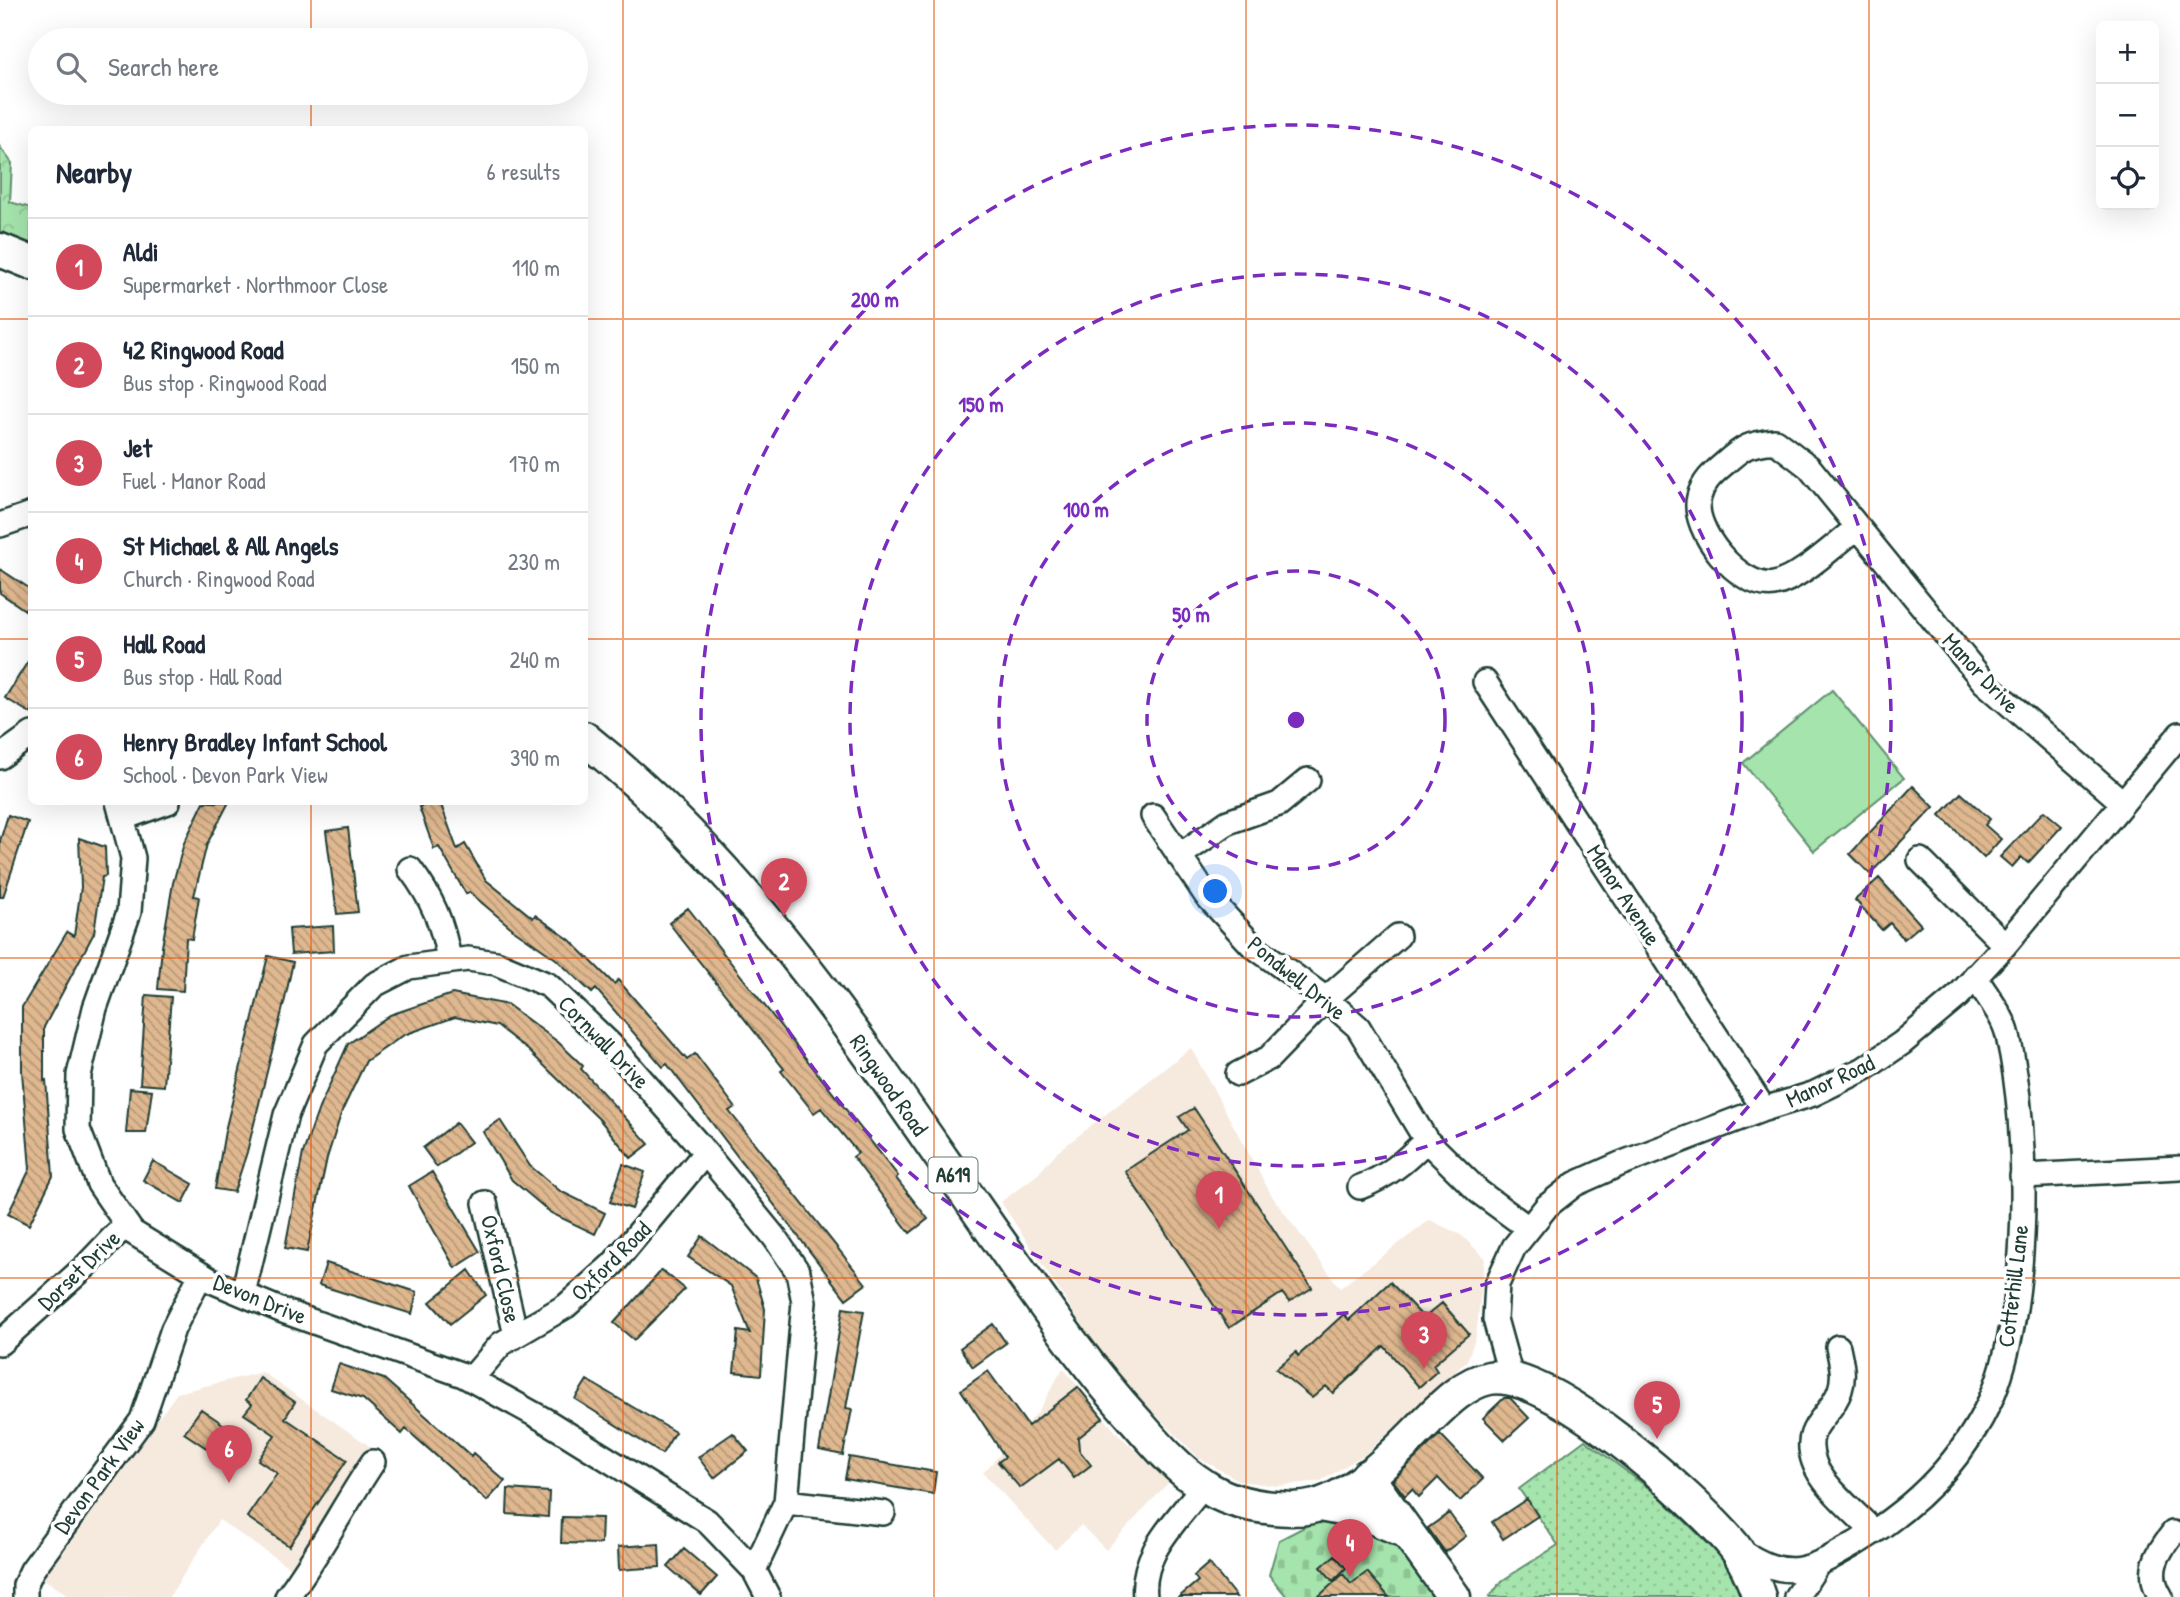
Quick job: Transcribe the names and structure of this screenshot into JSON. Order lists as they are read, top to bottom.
{
  "streets": {
    "highway": ["Ringwood Road", "A619"],
    "street": [
      "Manor Drive",
      "Manor Avenue",
      "Pondwell Drive",
      "Cornwall Drive",
      "Manor Road",
      "Oxford Road",
      "Oxford Close",
      "Dorset Drive",
      "Cotterhill Lane",
      "Devon Drive",
      "Devon Park View"
    ]
  },
  "crossings": [
    ["Manor Drive", "Manor Road"],
    ["Manor Avenue", "Manor Road"],
    ["Pondwell Drive", "Manor Road"],
    ["Cornwall Drive", "Oxford Road"],
    ["Cornwall Drive", "Devon Drive"],
    ["Manor Road", "A619"],
    ["Manor Road", "Cotterhill Lane"],
    ["Ringwood Road", "A619"],
    ["Oxford Road", "Oxford Close"],
    ["Oxford Road", "Devon Drive"],
    ["Dorset Drive", "Devon Drive"],
    ["Devon Drive", "Devon Park View"]
  ],
  "page": {
    "map_buttons": ["+", "−"],
    "search": "Search here",
    "heading": ["Nearby", "6 results"],
    "list": [
      {
        "mark": "1",
        "name": "Aldi",
        "note": "Supermarket · Northmoor Close",
        "value": "110 m"
      },
      {
        "mark": "2",
        "name": "42 Ringwood Road",
        "note": "Bus stop · Ringwood Road",
        "value": "150 m"
      },
      {
        "mark": "3",
        "name": "Jet",
        "note": "Fuel · Manor Road",
        "value": "170 m"
      },
      {
        "mark": "4",
        "name": "St Michael & All Angels",
        "note": "Church · Ringwood Road",
        "value": "230 m"
      },
      {
        "mark": "5",
        "name": "Hall Road",
        "note": "Bus stop · Hall Road",
        "value": "240 m"
      },
      {
        "mark": "6",
        "name": "Henry Bradley Infant School",
        "note": "School · Devon Park View",
        "value": "390 m"
      }
    ],
    "pins": [
      "2",
      "1",
      "3",
      "5",
      "6",
      "4"
    ]
  },
  "rings": [
    "200 m",
    "150 m",
    "100 m",
    "50 m"
  ]
}
